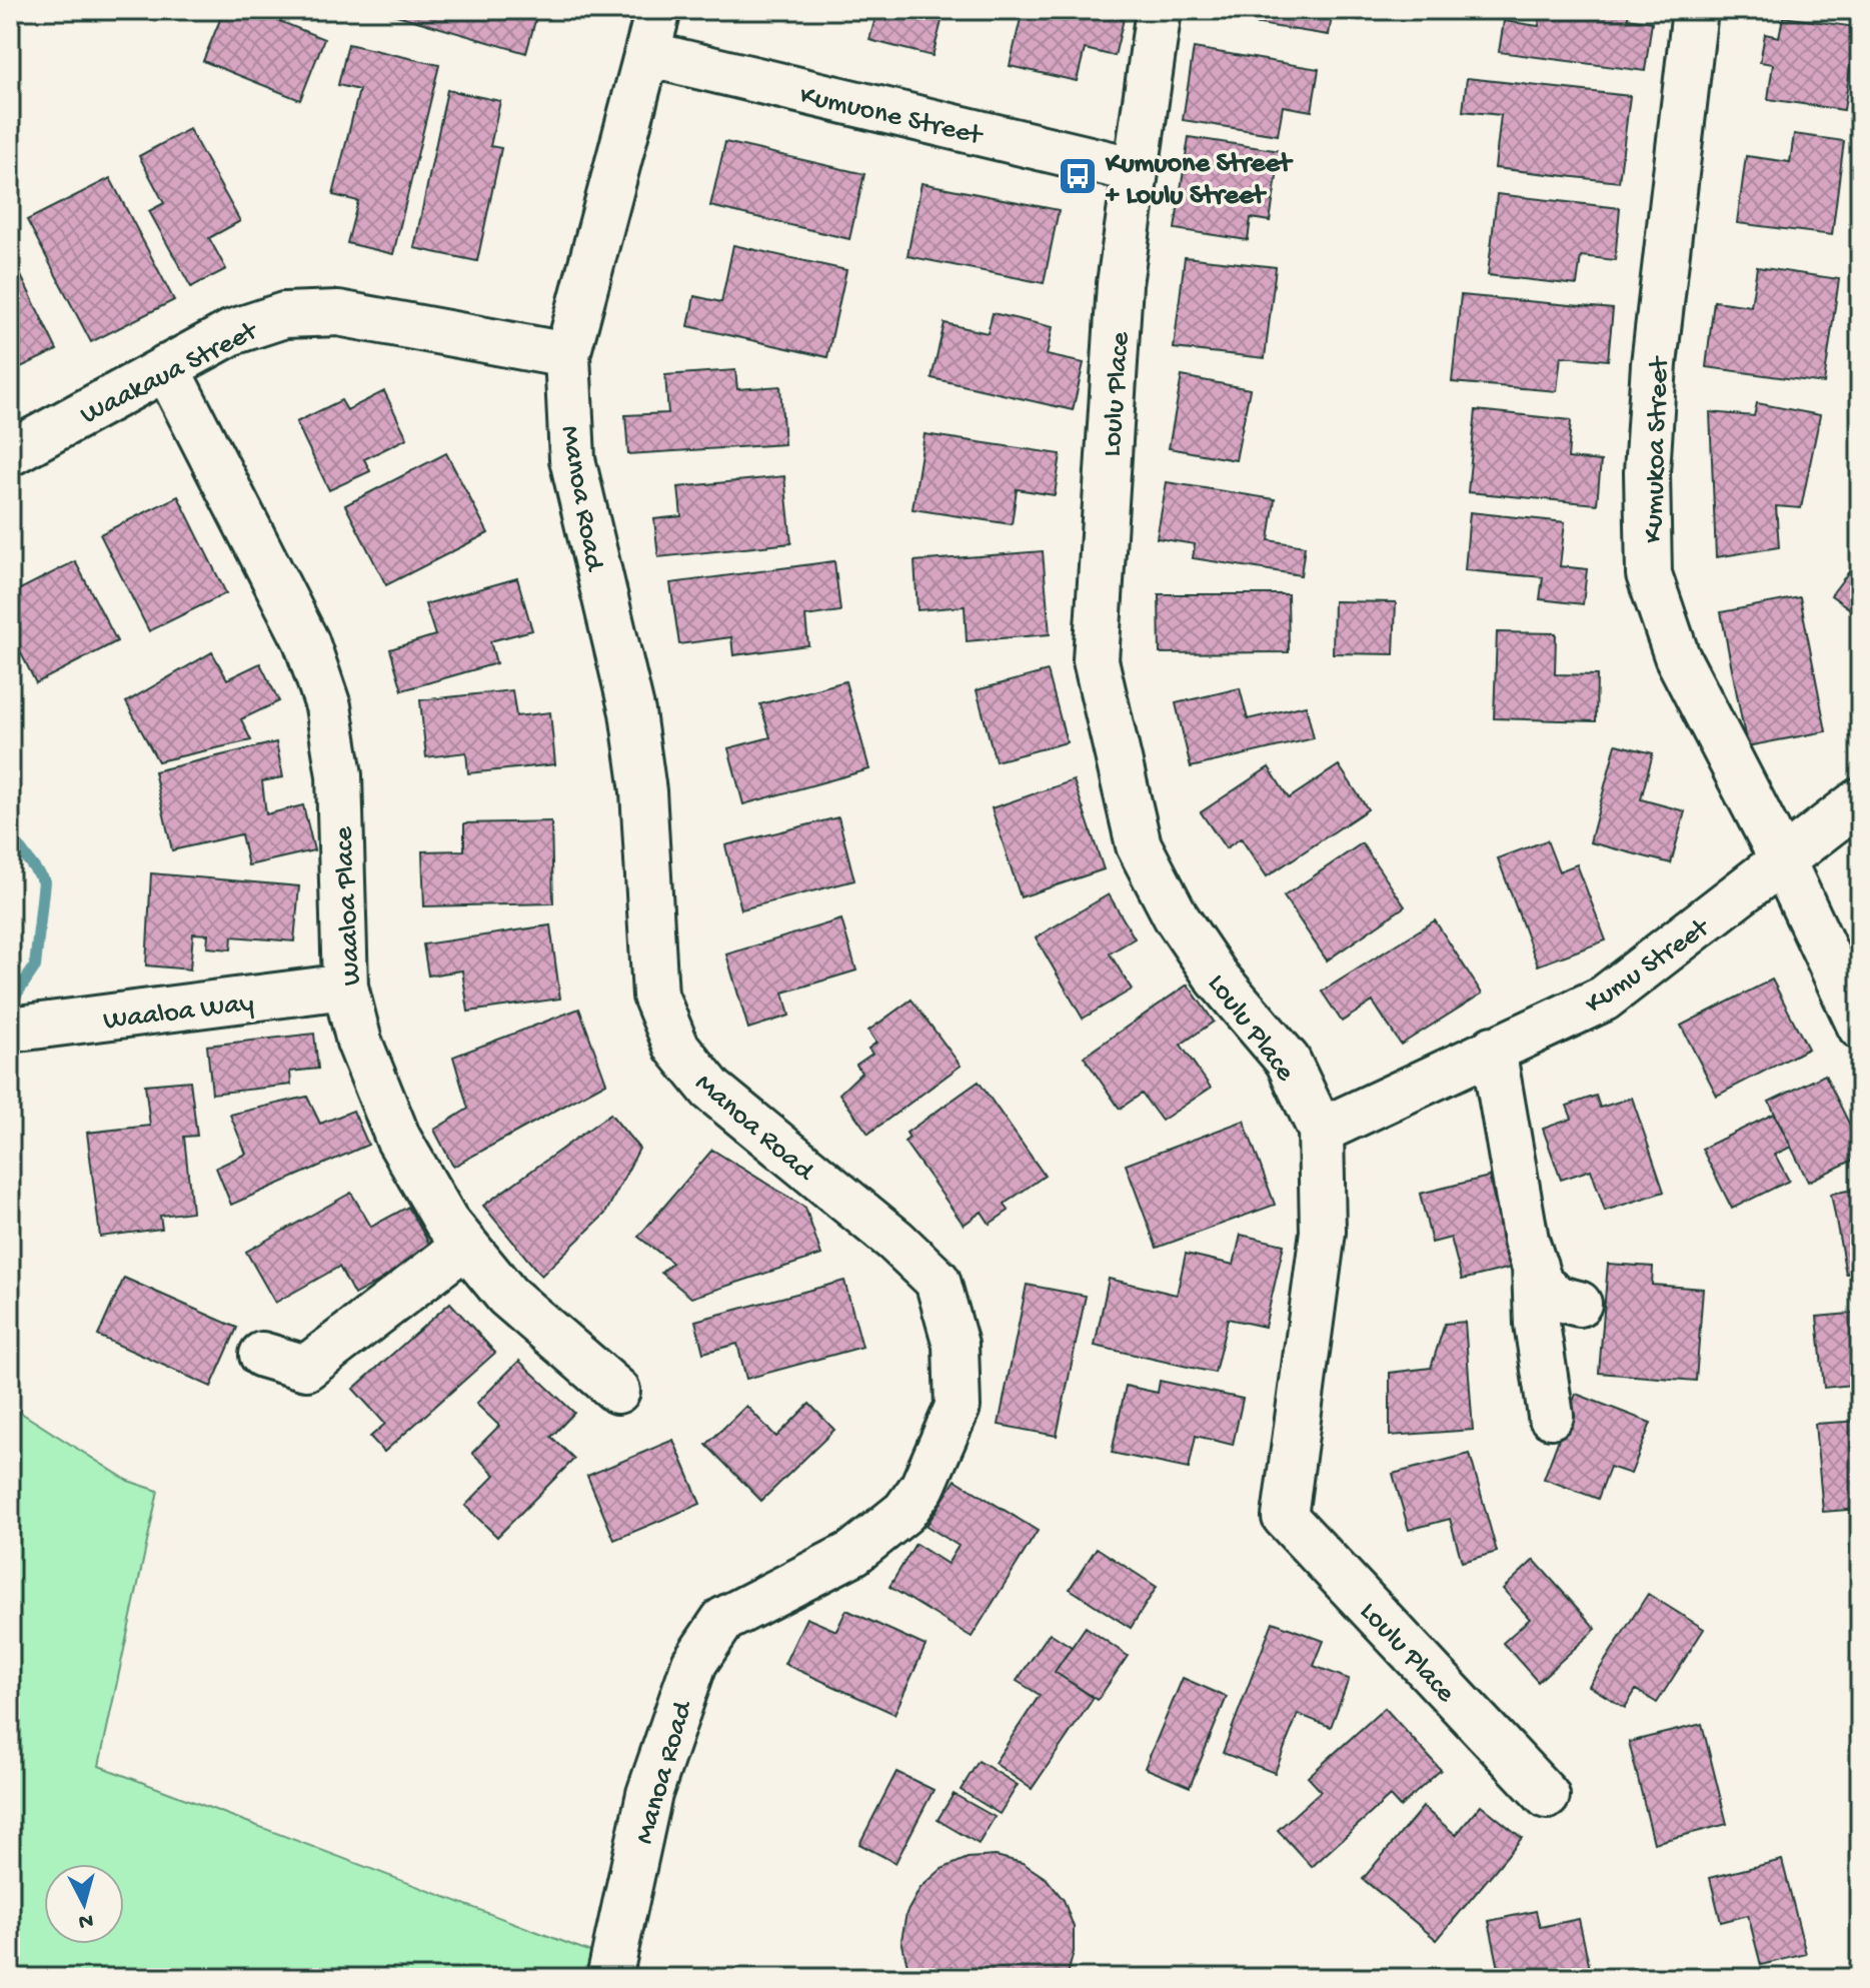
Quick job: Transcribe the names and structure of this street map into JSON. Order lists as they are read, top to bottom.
{
  "streets": {
    "street": [
      "Kumuone Street",
      "Waakaua Street",
      "Loulu Place",
      "Kumukoa Street",
      "Manoa Road",
      "Waaloa Place",
      "Kumu Street",
      "Waaloa Way"
    ]
  },
  "crossings": [
    ["Kumuone Street", "Loulu Place"],
    ["Kumuone Street", "Manoa Road"],
    ["Waakaua Street", "Manoa Road"],
    ["Waakaua Street", "Waaloa Place"],
    ["Loulu Place", "Kumu Street"],
    ["Kumukoa Street", "Kumu Street"],
    ["Waaloa Place", "Waaloa Way"]
  ],
  "places": {
    "bus stop": ["Kumuone Street + Loulu Street"]
  },
  "north": "bottom"
}
